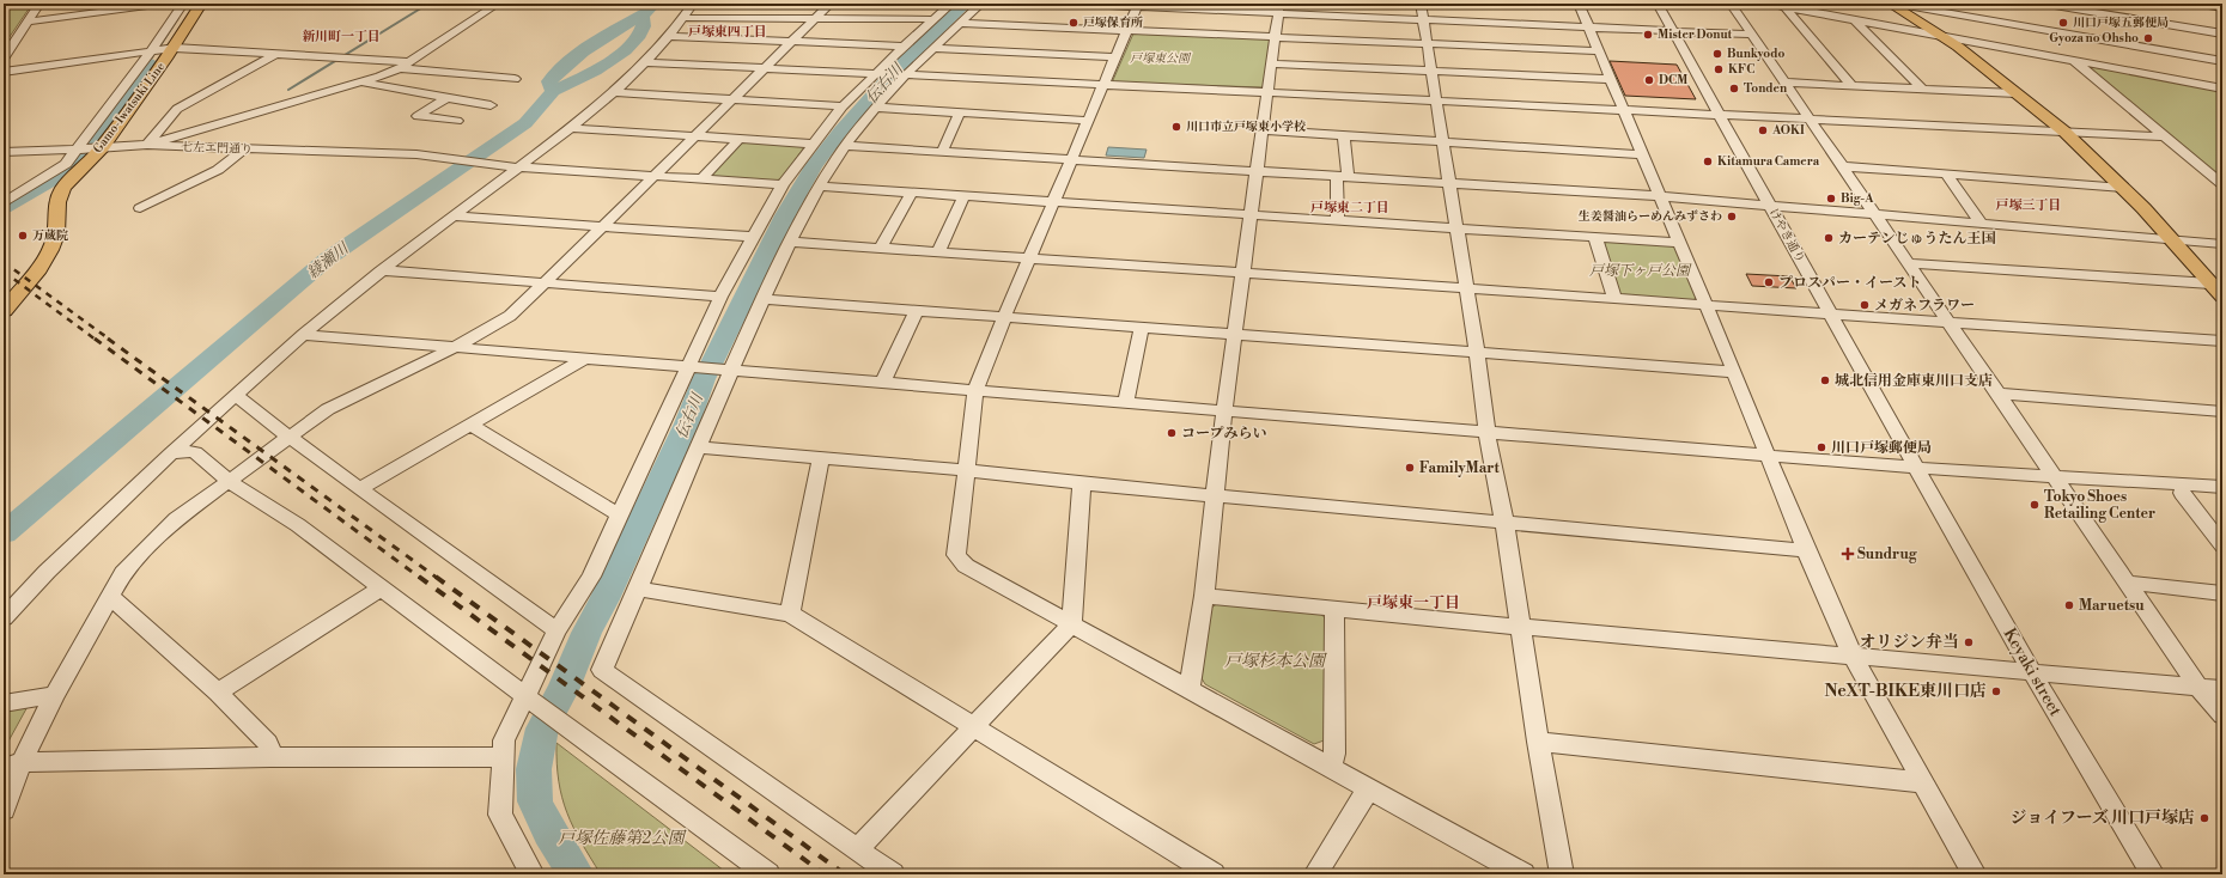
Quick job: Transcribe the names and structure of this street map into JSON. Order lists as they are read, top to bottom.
{
  "streets": {
    "main road": ["Gamo-Iwatsuki Line"],
    "street": ["七左エ門通り", "けやき通り", "Keyaki street"]
  },
  "crossings": [
    ["Gamo-Iwatsuki Line", "七左エ門通り"],
    ["けやき通り", "Keyaki street"]
  ],
  "districts": [
    "戸塚東四丁目",
    "新川町一丁目",
    "戸塚三丁目",
    "戸塚東二丁目",
    "戸塚東一丁目"
  ],
  "water": ["伝右川", "綾瀬川"],
  "parks": [
    "戸塚東公園",
    "戸塚下ヶ戸公園",
    "戸塚杉本公園",
    "戸塚佐藤第2公園"
  ],
  "places": {
    "other": [
      "戸塚保育所",
      "川口戸塚五郵便局",
      "Mister Donut",
      "Gyoza no Ohsho",
      "Bunkyodo",
      "KFC",
      "DCM",
      "Tonden",
      "川口市立戸塚東小学校",
      "AOKI",
      "Kitamura Camera",
      "Big-A",
      "生姜醤油らーめんみずさわ",
      "万蔵院",
      "カーテンじゅうたん王国",
      "プロスパー・イースト",
      "メガネフラワー",
      "城北信用金庫東川口支店",
      "コープみらい",
      "川口戸塚郵便局",
      "FamilyMart",
      "Tokyo Shoes Retailing Center",
      "Maruetsu",
      "オリジン弁当",
      "NeXT-BIKE東川口店",
      "ジョイフーズ 川口戸塚店"
    ],
    "health": ["Sundrug"]
  }
}
